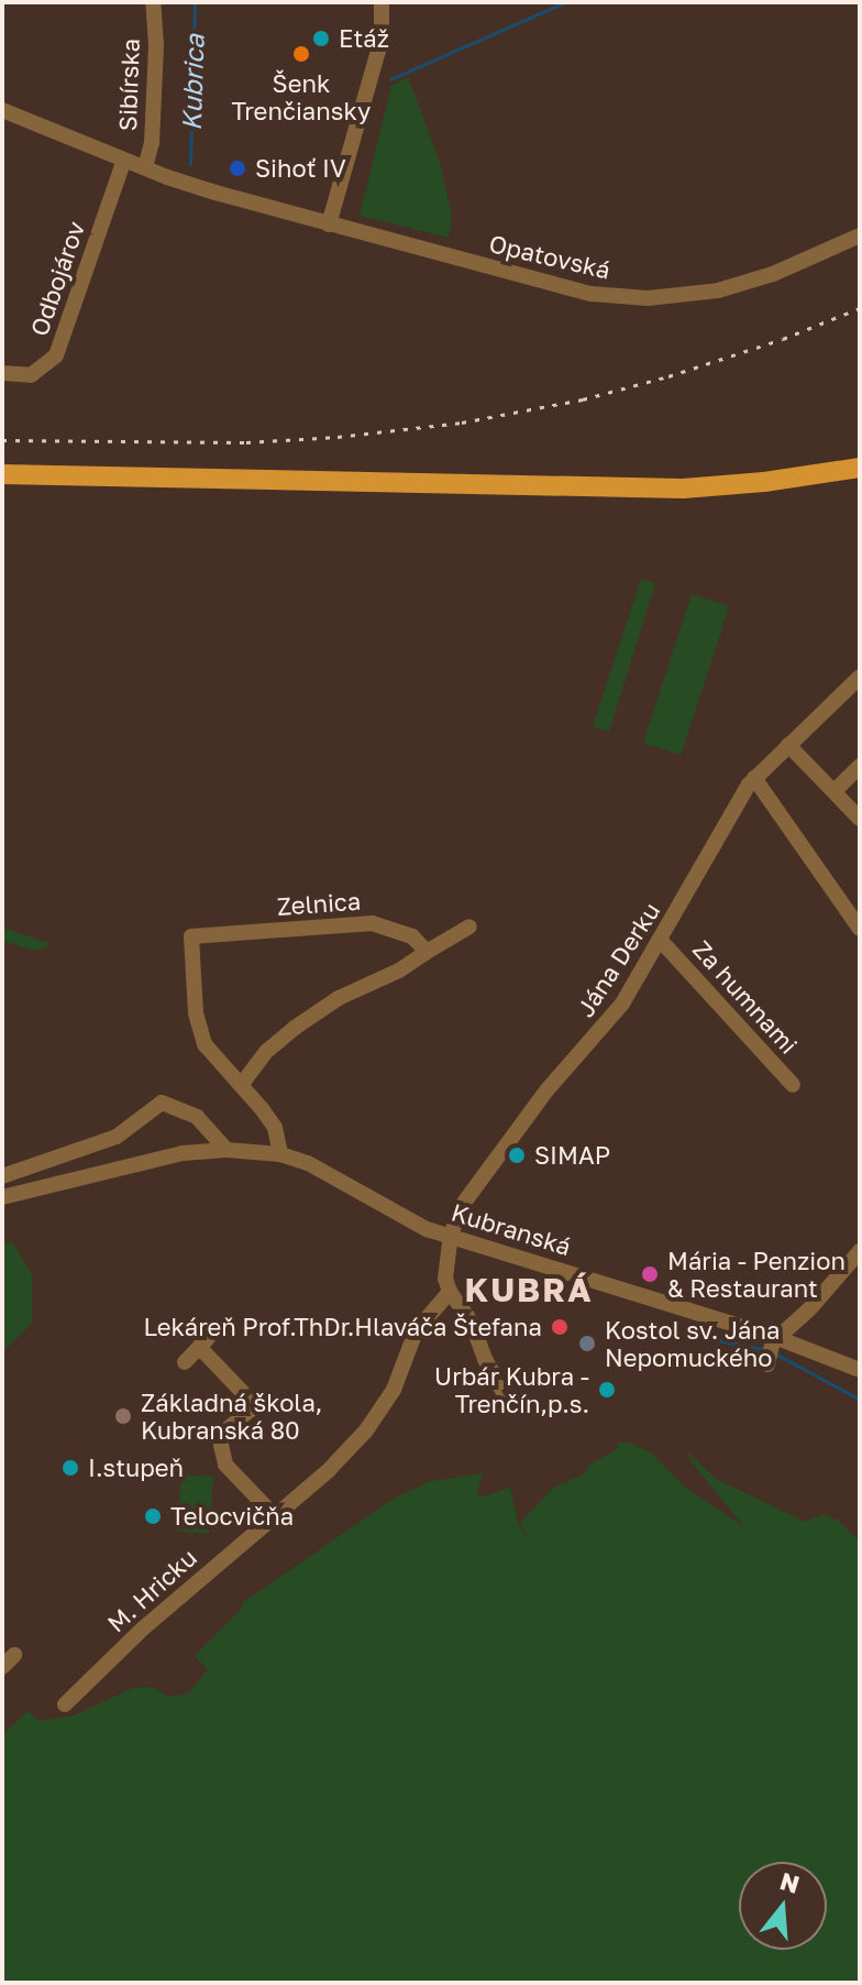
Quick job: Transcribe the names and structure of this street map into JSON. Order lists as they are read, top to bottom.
{
  "streets": {
    "street": [
      "Sibírska",
      "Opatovská",
      "Odbojárov",
      "Zelnica",
      "Jána Derku",
      "Za humnami",
      "Kubranská",
      "M. Hricku"
    ]
  },
  "crossings": [
    ["Sibírska", "Opatovská"],
    ["Opatovská", "Odbojárov"],
    ["Zelnica", "Kubranská"],
    ["Jána Derku", "Za humnami"],
    ["Jána Derku", "Kubranská"]
  ],
  "districts": ["KUBRÁ"],
  "water": ["Kubrica"],
  "places": [
    "Etáž",
    "Šenk Trenčiansky",
    "Sihoť IV",
    "SIMAP",
    "Mária - Penzion & Restaurant",
    "Lekáreň Prof.ThDr.Hlaváča Štefana",
    "Kostol sv. Jána Nepomuckého",
    "Urbár Kubra - Trenčín,p.s.",
    "Základná škola, Kubranská 80",
    "I.stupeň",
    "Telocvičňa"
  ],
  "north": "top"
}
